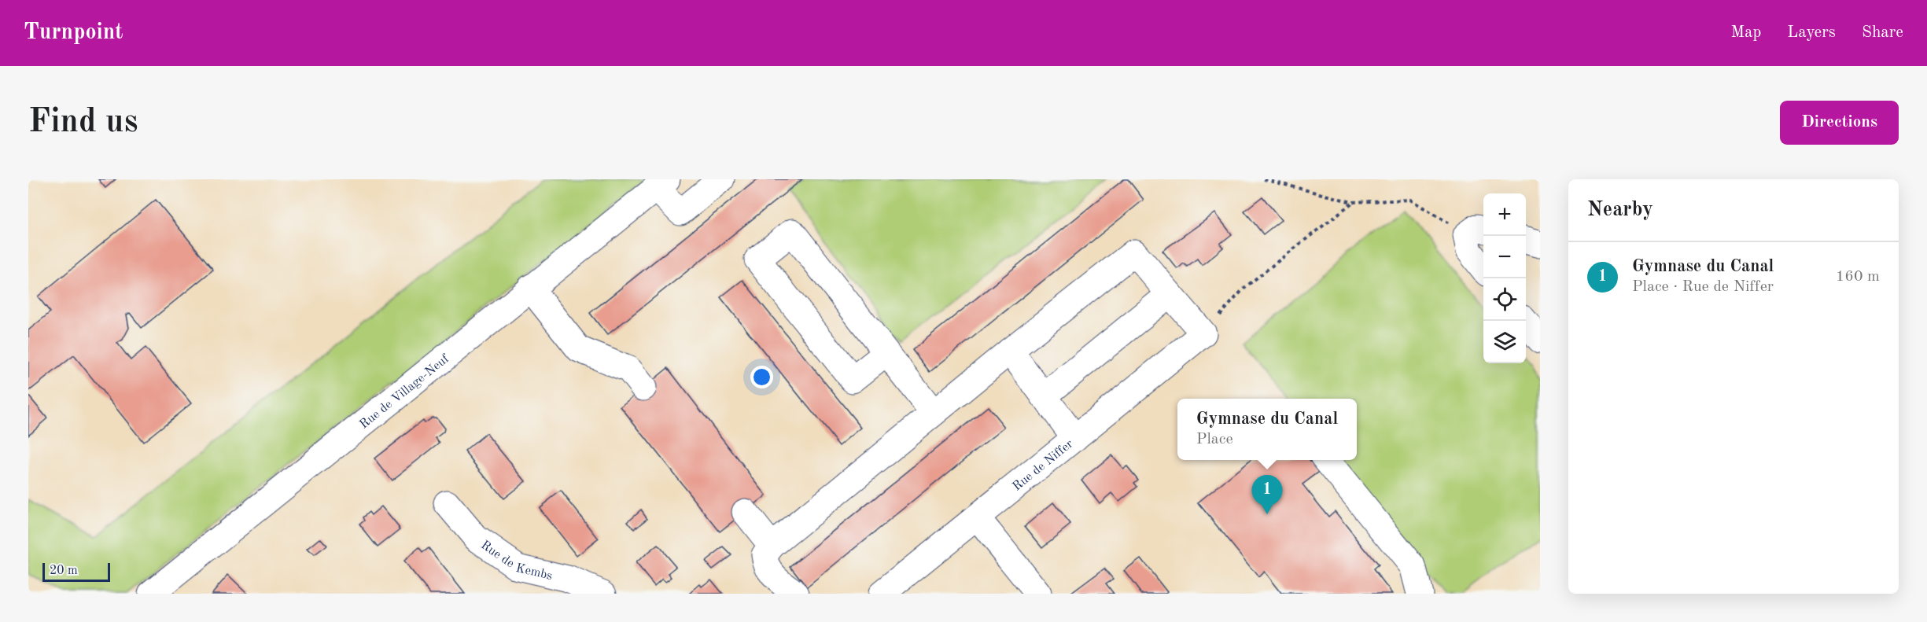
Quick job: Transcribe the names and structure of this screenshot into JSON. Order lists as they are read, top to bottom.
{
  "streets": {
    "street": ["Rue de Village-Neuf", "Rue de Niffer", "Rue de Kembs"]
  },
  "scale_bar": "20 m",
  "page": {
    "header": "Turnpoint",
    "nav": ["Map", "Layers", "Share"],
    "buttons": "Directions",
    "title": "Find us",
    "heading": "Nearby",
    "map_buttons": ["+", "−"],
    "list": [
      {
        "mark": "1",
        "name": "Gymnase du Canal",
        "note": "Place · Rue de Niffer",
        "value": "160 m"
      }
    ],
    "popup": ["Gymnase du Canal", "Place"],
    "pins": "1",
    "scale": "20 m"
  }
}
